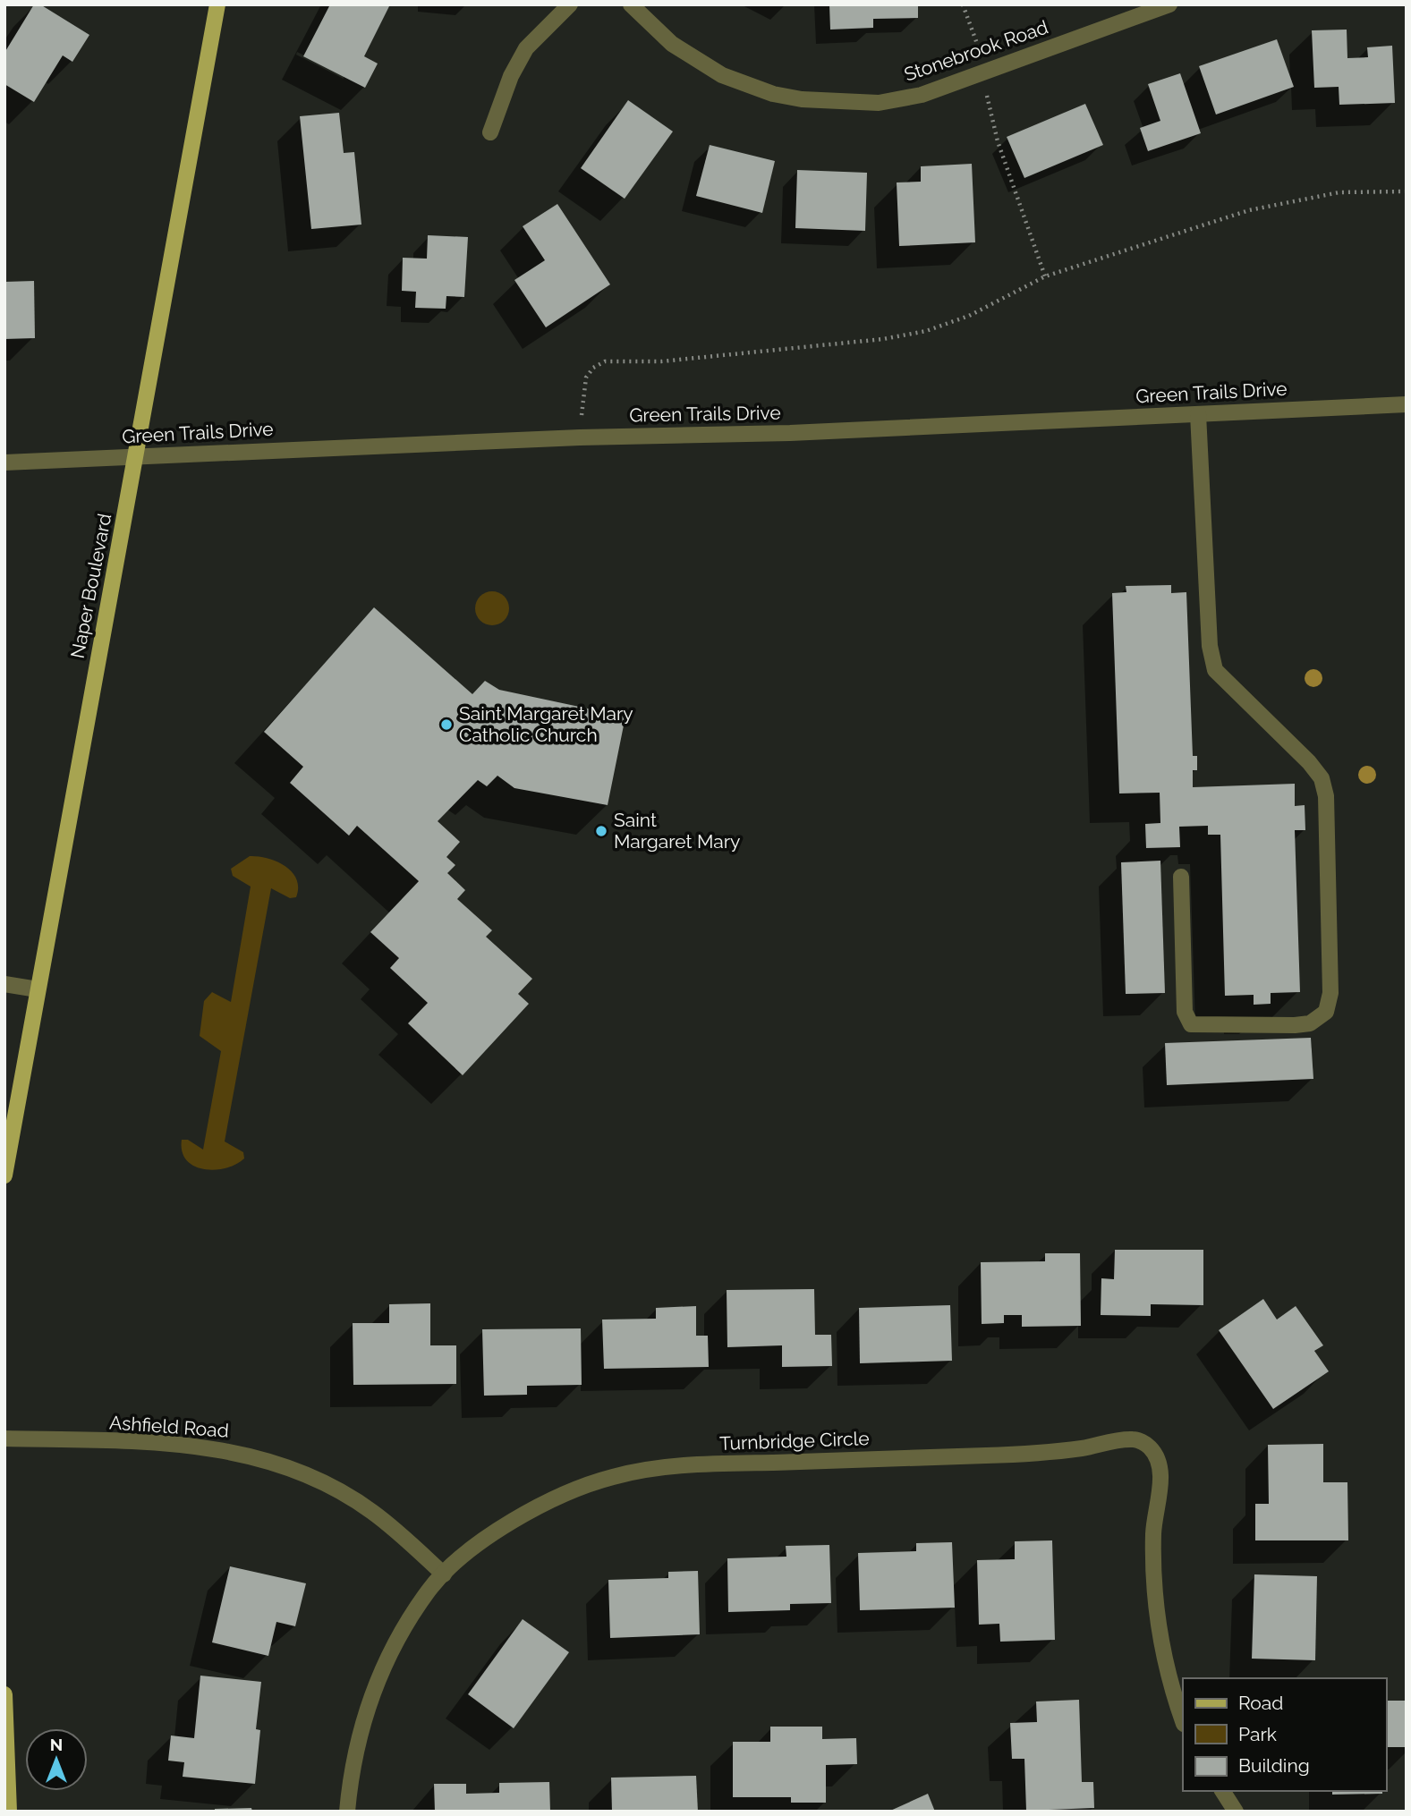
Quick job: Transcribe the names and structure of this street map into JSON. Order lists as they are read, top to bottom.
{
  "streets": {
    "main road": ["Naper Boulevard"],
    "street": [
      "Stonebrook Road",
      "Green Trails Drive",
      "Ashfield Road",
      "Turnbridge Circle"
    ]
  },
  "crossings": [
    ["Green Trails Drive", "Naper Boulevard"],
    ["Ashfield Road", "Turnbridge Circle"]
  ],
  "places": ["Saint Margaret Mary Catholic Church", "Saint Margaret Mary"],
  "legend": ["Road", "Park", "Building"],
  "north": "top"
}
